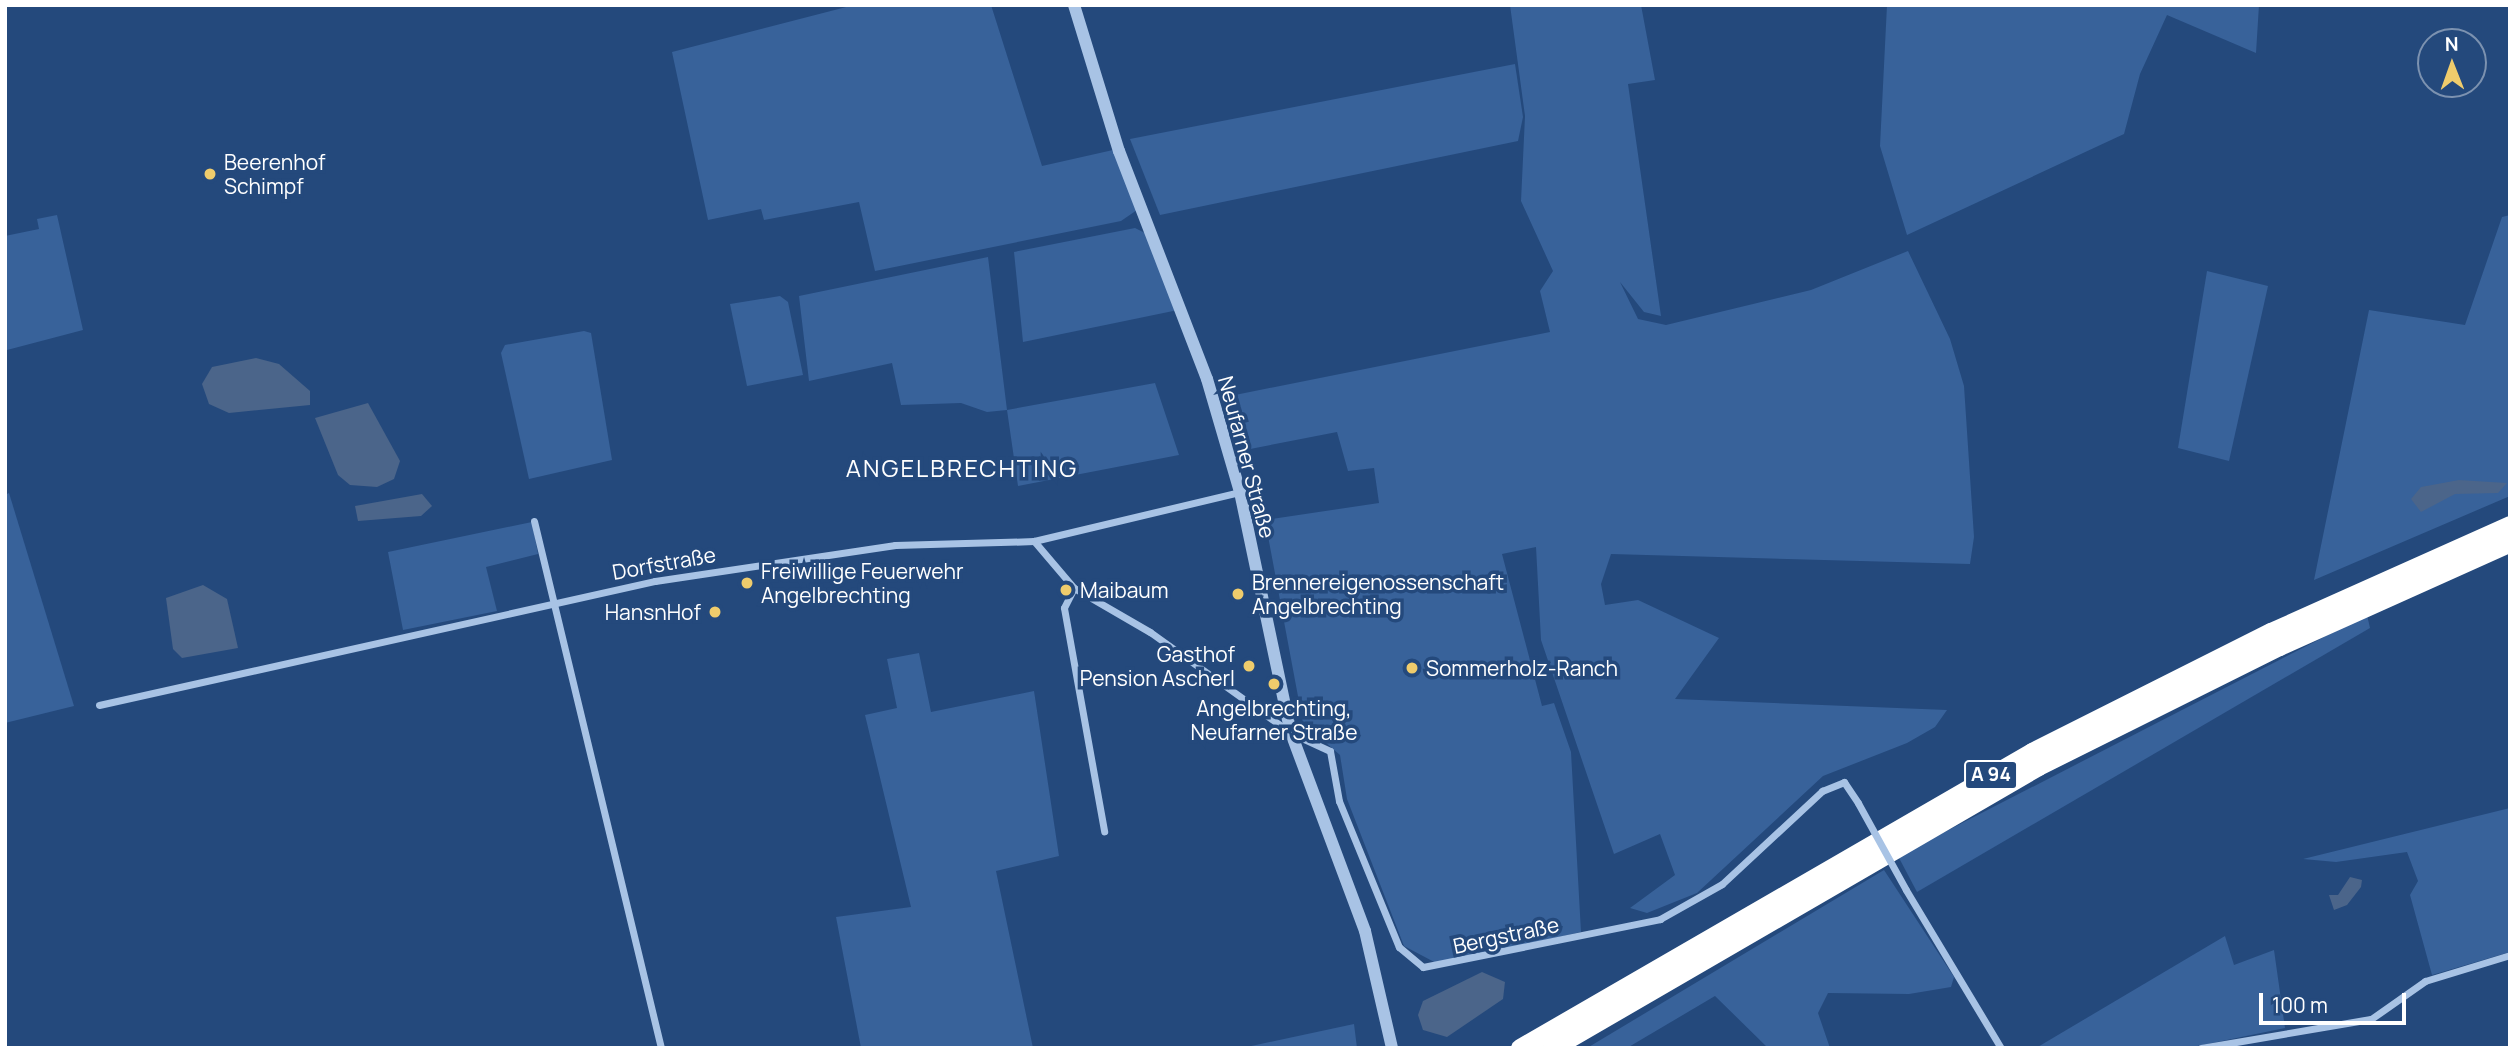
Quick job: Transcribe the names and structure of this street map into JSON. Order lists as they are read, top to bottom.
{
  "streets": {
    "highway": ["A 94"],
    "street": ["Neufarner Straße", "Dorfstraße", "Bergstraße"]
  },
  "crossings": [
    ["Neufarner Straße", "Dorfstraße"],
    ["Neufarner Straße", "Bergstraße"],
    ["Dorfstraße", "Bergstraße"]
  ],
  "districts": ["ANGELBRECHTING"],
  "places": [
    "Beerenhof Schimpf",
    "Freiwillige Feuerwehr Angelbrechting",
    "Maibaum",
    "Brennereigenossenschaft Angelbrechting",
    "HansnHof",
    "Gasthof Pension Ascherl",
    "Sommerholz-Ranch",
    "Angelbrechting, Neufarner Straße"
  ],
  "scale_bar": "100 m",
  "north": "top"
}
